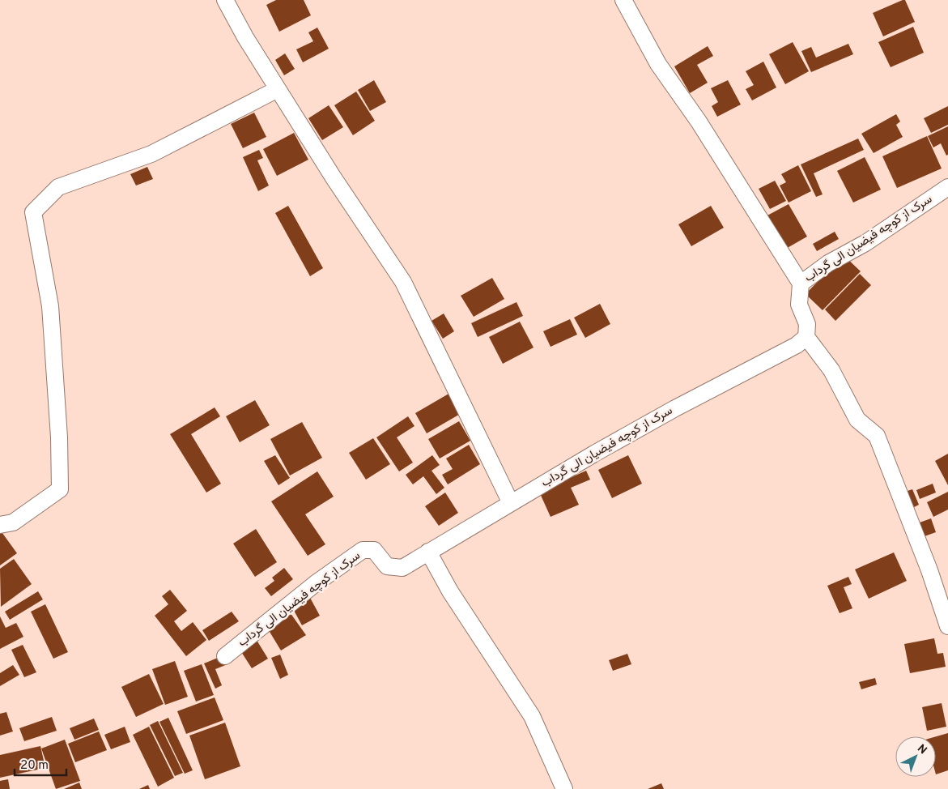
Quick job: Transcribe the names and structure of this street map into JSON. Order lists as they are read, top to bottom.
{
  "streets": {
    "street": ["سرک از کوچه فیضیان الی گرداب"]
  },
  "scale_bar": "20 m",
  "north": "top right"
}
